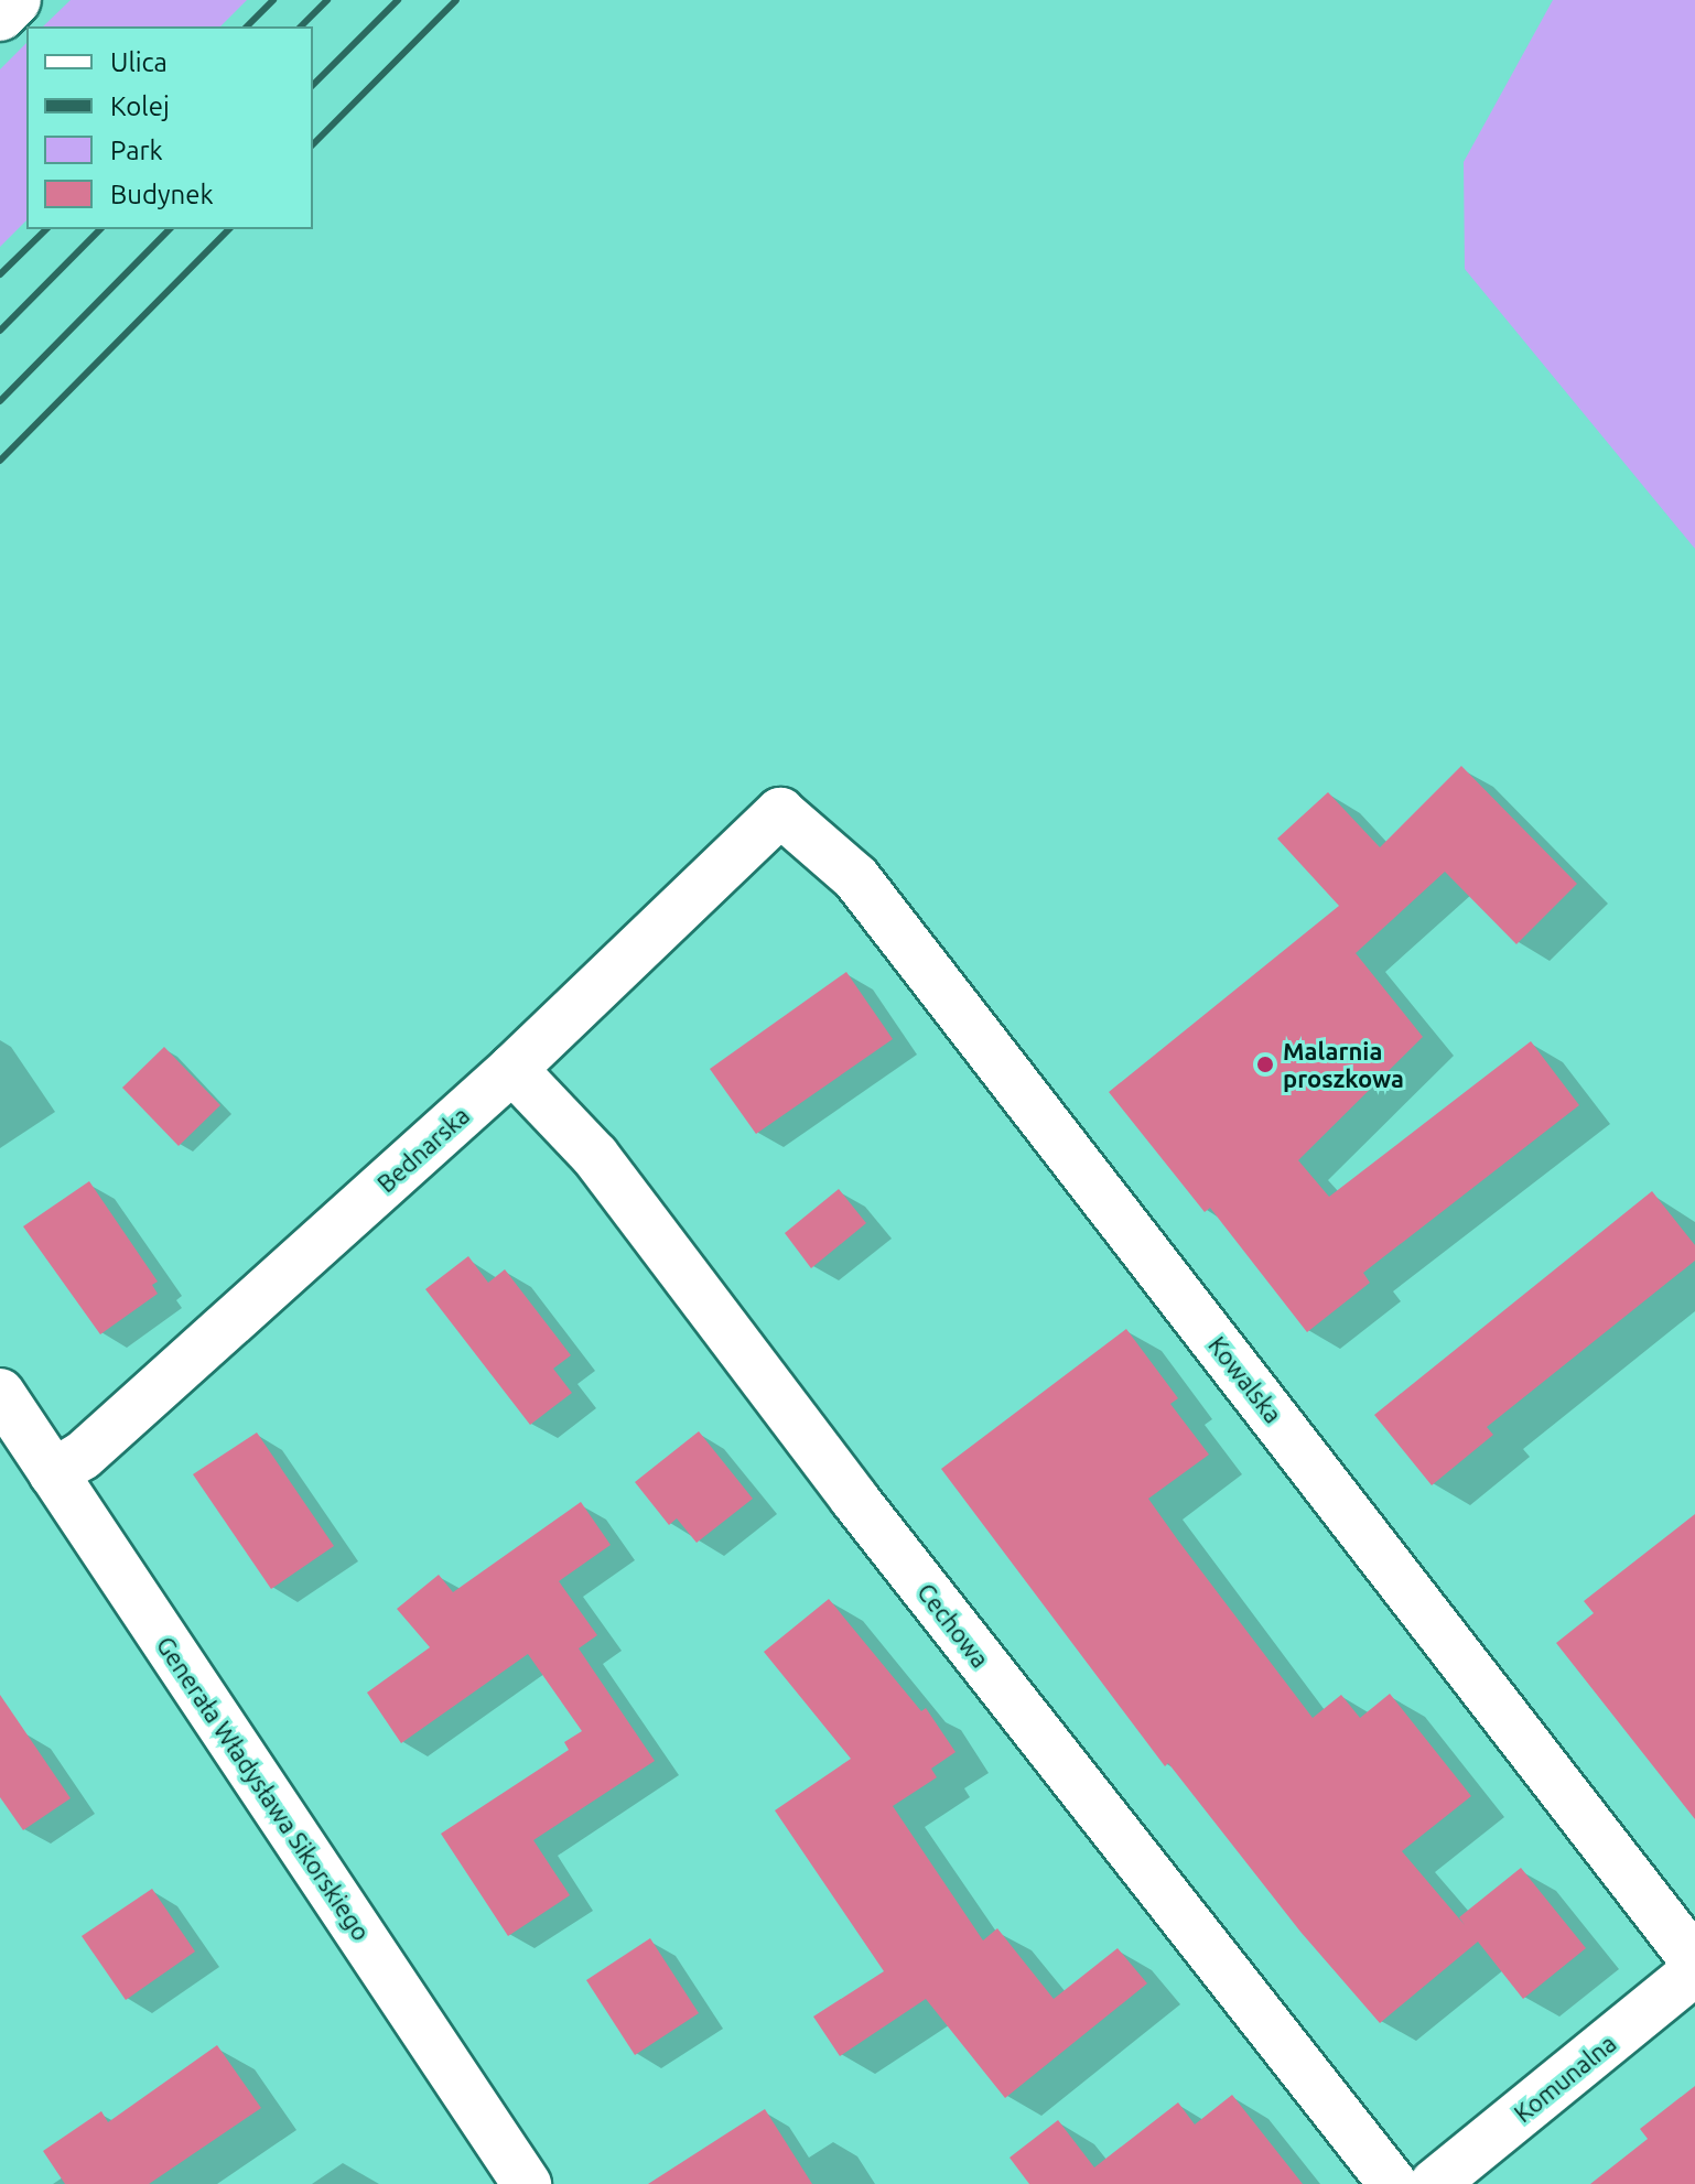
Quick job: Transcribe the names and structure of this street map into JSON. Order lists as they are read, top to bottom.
{
  "streets": {
    "street": [
      "Bednarska",
      "Kowalska",
      "Cechowa",
      "Generała Władysława Sikorskiego",
      "Komunalna"
    ]
  },
  "crossings": [
    ["Bednarska", "Kowalska"],
    ["Bednarska", "Cechowa"],
    ["Bednarska", "Generała Władysława Sikorskiego"]
  ],
  "places": ["Malarnia proszkowa"],
  "legend": [
    "Ulica",
    "Kolej",
    "Park",
    "Budynek"
  ]
}
